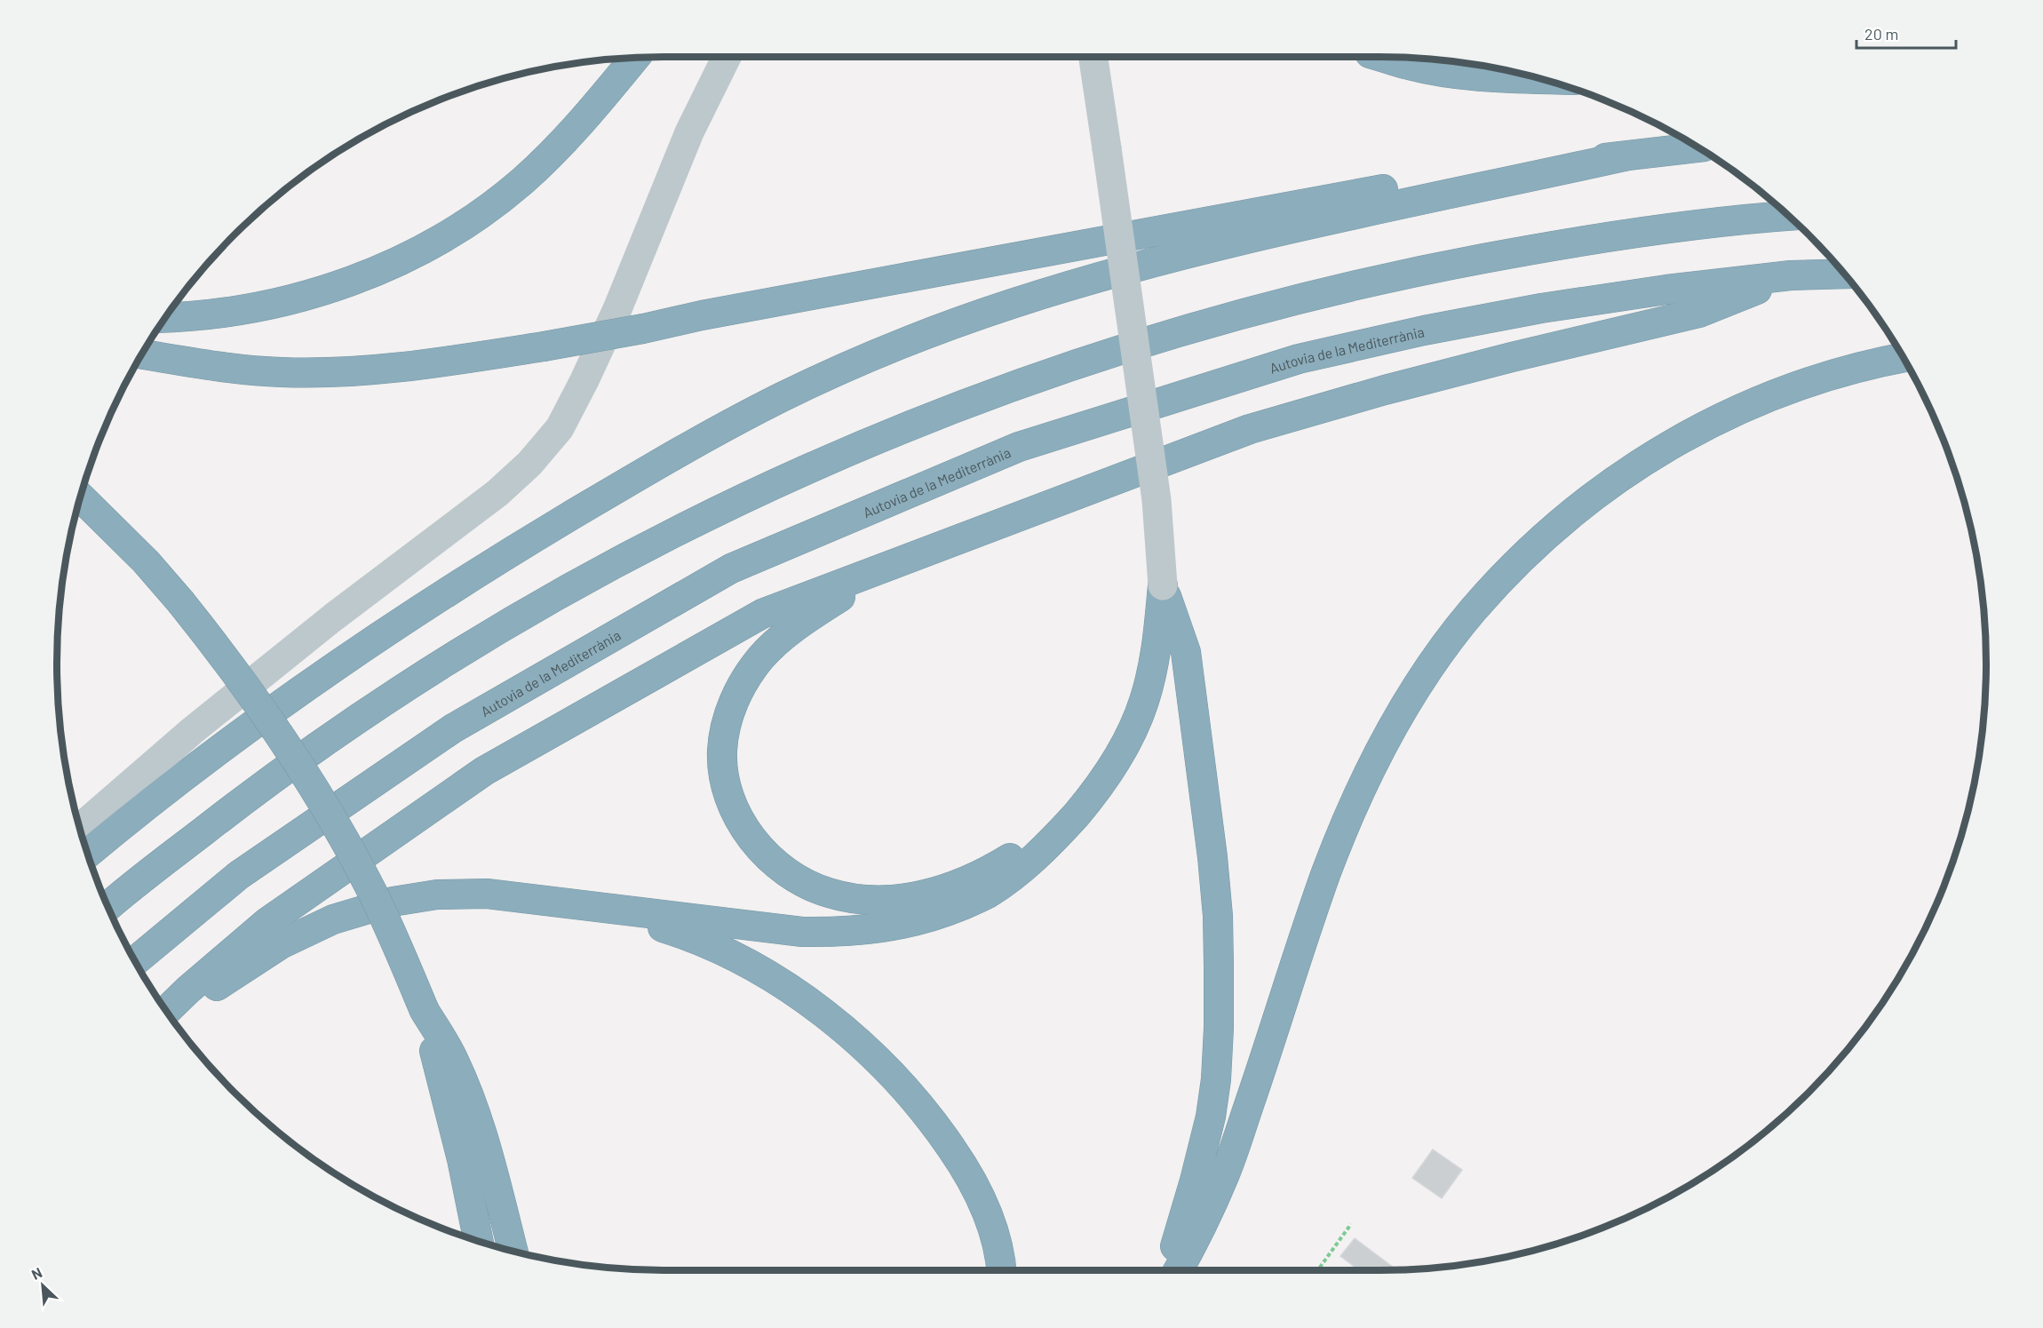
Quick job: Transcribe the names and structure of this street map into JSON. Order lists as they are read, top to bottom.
{
  "streets": {
    "highway": ["Autovia de la Mediterrània"]
  },
  "scale_bar": "20 m",
  "north": "top left"
}
